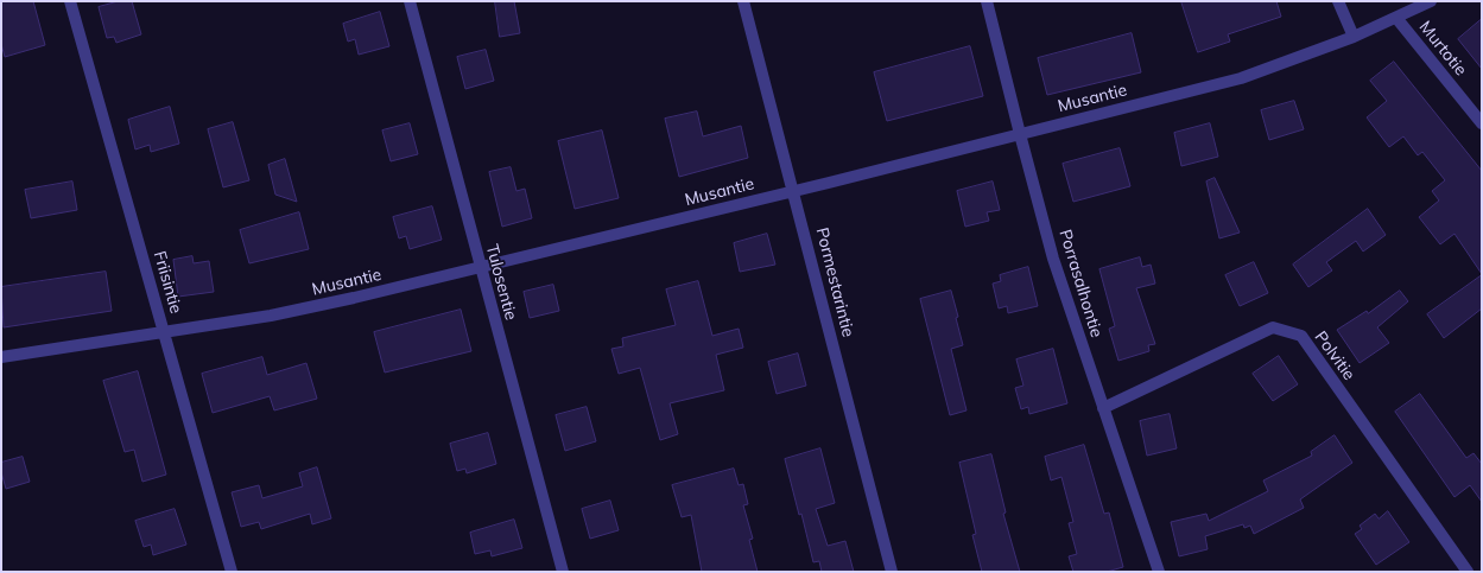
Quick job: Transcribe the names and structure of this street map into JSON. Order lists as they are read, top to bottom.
{
  "streets": {
    "street": [
      "Murtotie",
      "Musantie",
      "Friisintie",
      "Tulosentie",
      "Pormestarintie",
      "Porrasalhontie",
      "Polvitie"
    ]
  },
  "crossings": [
    ["Murtotie", "Musantie"],
    ["Musantie", "Friisintie"],
    ["Musantie", "Tulosentie"],
    ["Musantie", "Pormestarintie"],
    ["Musantie", "Porrasalhontie"],
    ["Porrasalhontie", "Polvitie"]
  ]
}
